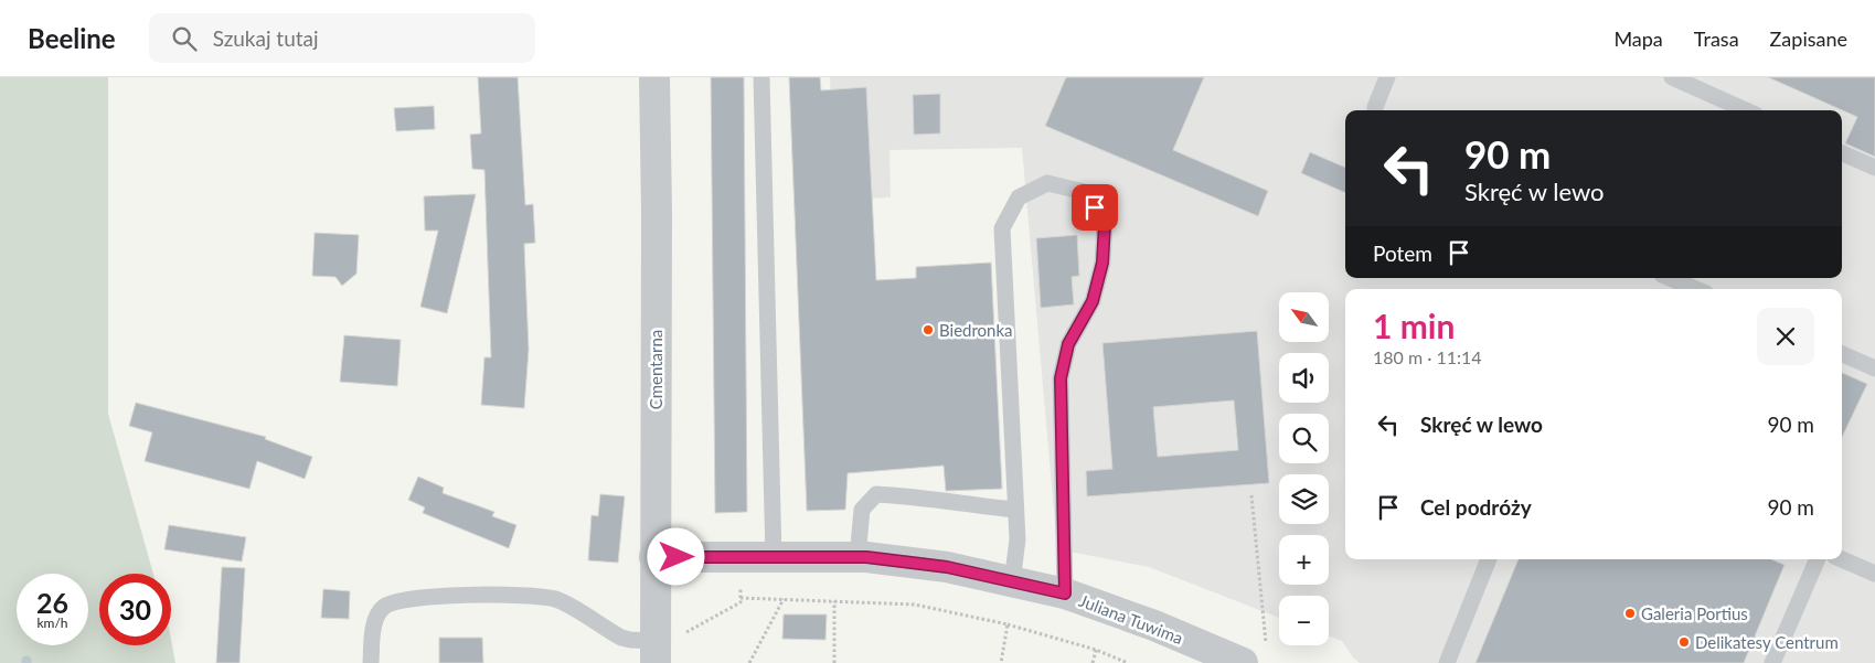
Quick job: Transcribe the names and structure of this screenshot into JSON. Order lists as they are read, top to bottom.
{
  "streets": {
    "street": ["Cmentarna", "Juliana Tuwima"]
  },
  "crossings": [
    ["Cmentarna", "Juliana Tuwima"]
  ],
  "places": ["Biedronka", "Galeria Portius", "Delikatesy Centrum"],
  "north": "top left",
  "page": {
    "header": "Beeline",
    "search": "Szukaj tutaj",
    "nav": ["Mapa", "Trasa", "Zapisane"],
    "turn": ["90 m", "Skręć w lewo"],
    "then": "Potem",
    "heading": ["1 min", "180 m · 11:14"],
    "map_buttons": ["+", "−"],
    "list": [
      {
        "name": "Skręć w lewo",
        "value": "90 m"
      },
      {
        "name": "Cel podróży",
        "value": "90 m"
      }
    ],
    "speed": "26 km/h",
    "limit": "30"
  }
}
